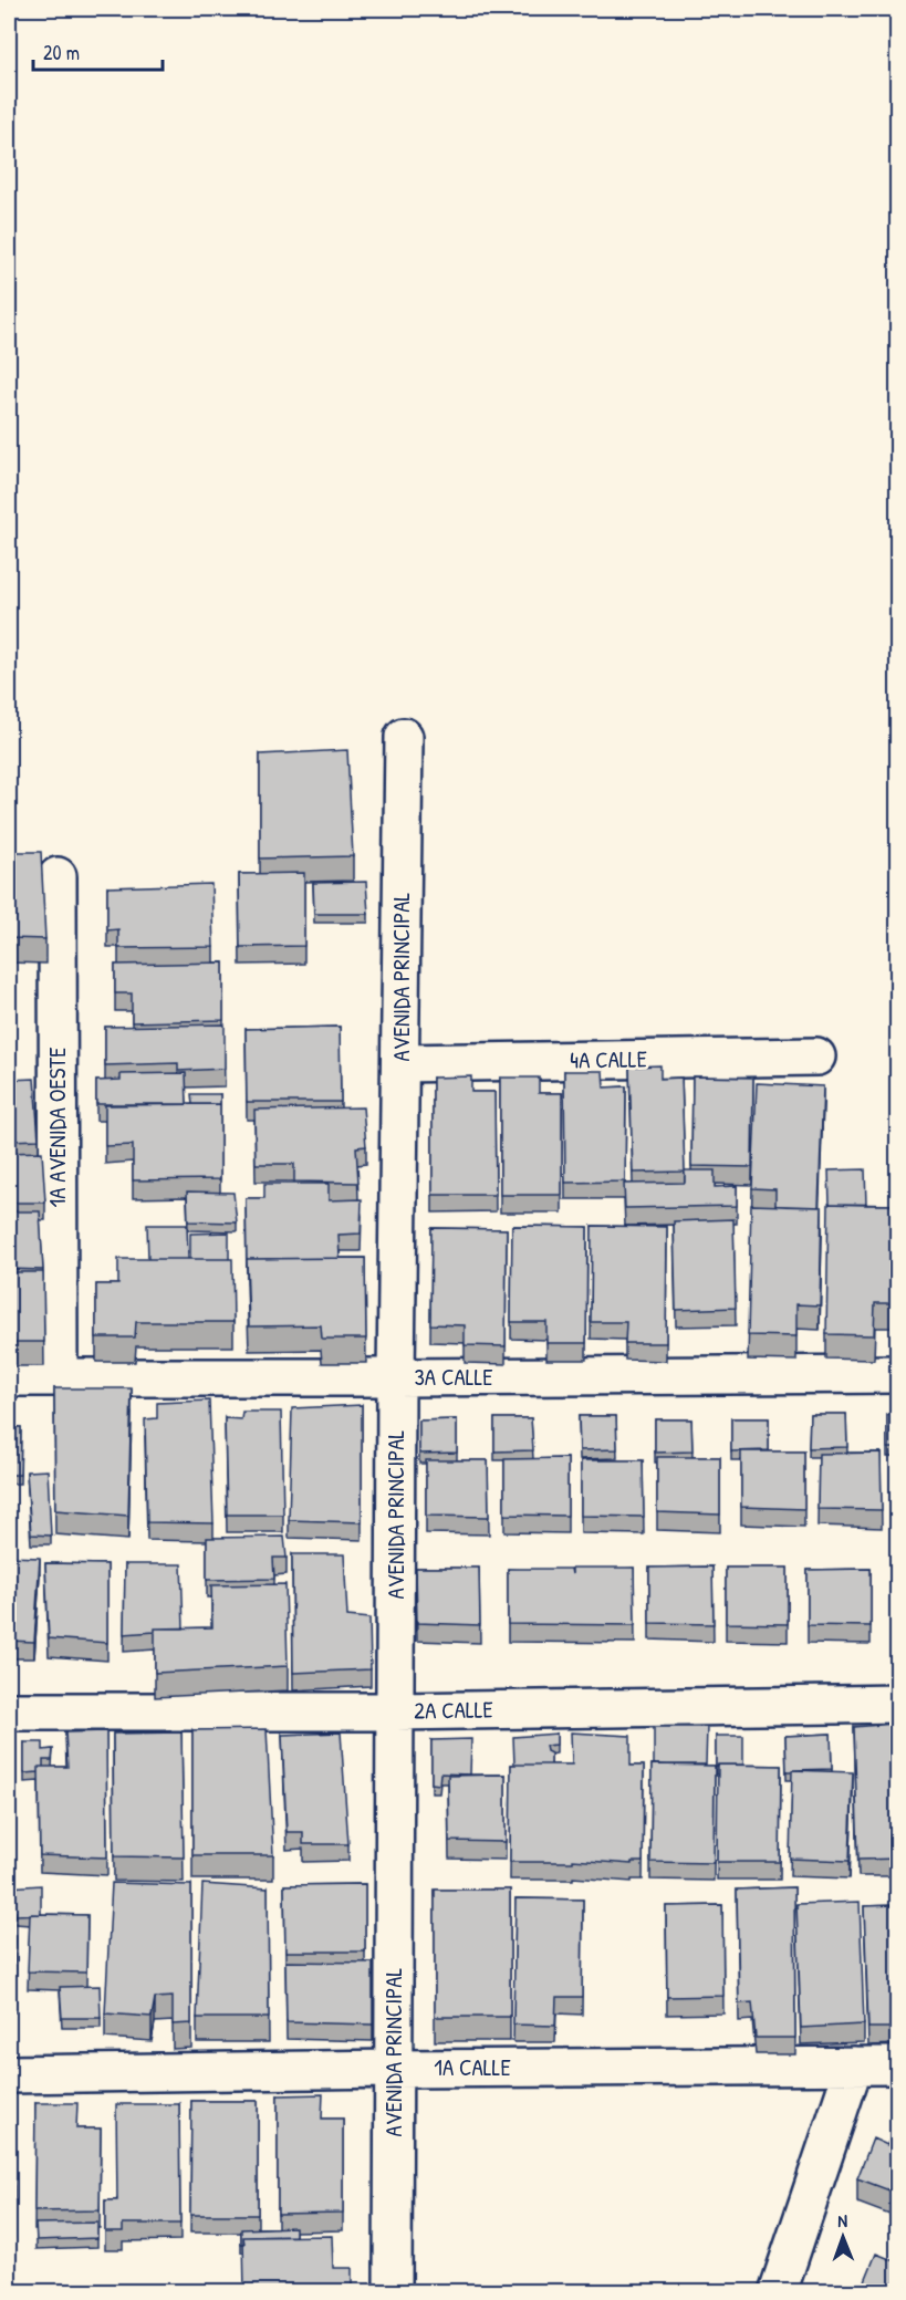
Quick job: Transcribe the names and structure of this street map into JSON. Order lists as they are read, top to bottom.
{
  "streets": {
    "street": [
      "AVENIDA PRINCIPAL",
      "4A CALLE",
      "1A AVENIDA OESTE",
      "3A CALLE",
      "2A CALLE",
      "1A CALLE"
    ]
  },
  "crossings": [
    ["AVENIDA PRINCIPAL", "4A CALLE"],
    ["AVENIDA PRINCIPAL", "3A CALLE"],
    ["AVENIDA PRINCIPAL", "2A CALLE"],
    ["AVENIDA PRINCIPAL", "1A CALLE"],
    ["1A AVENIDA OESTE", "3A CALLE"]
  ],
  "scale_bar": "20 m",
  "north": "top"
}
